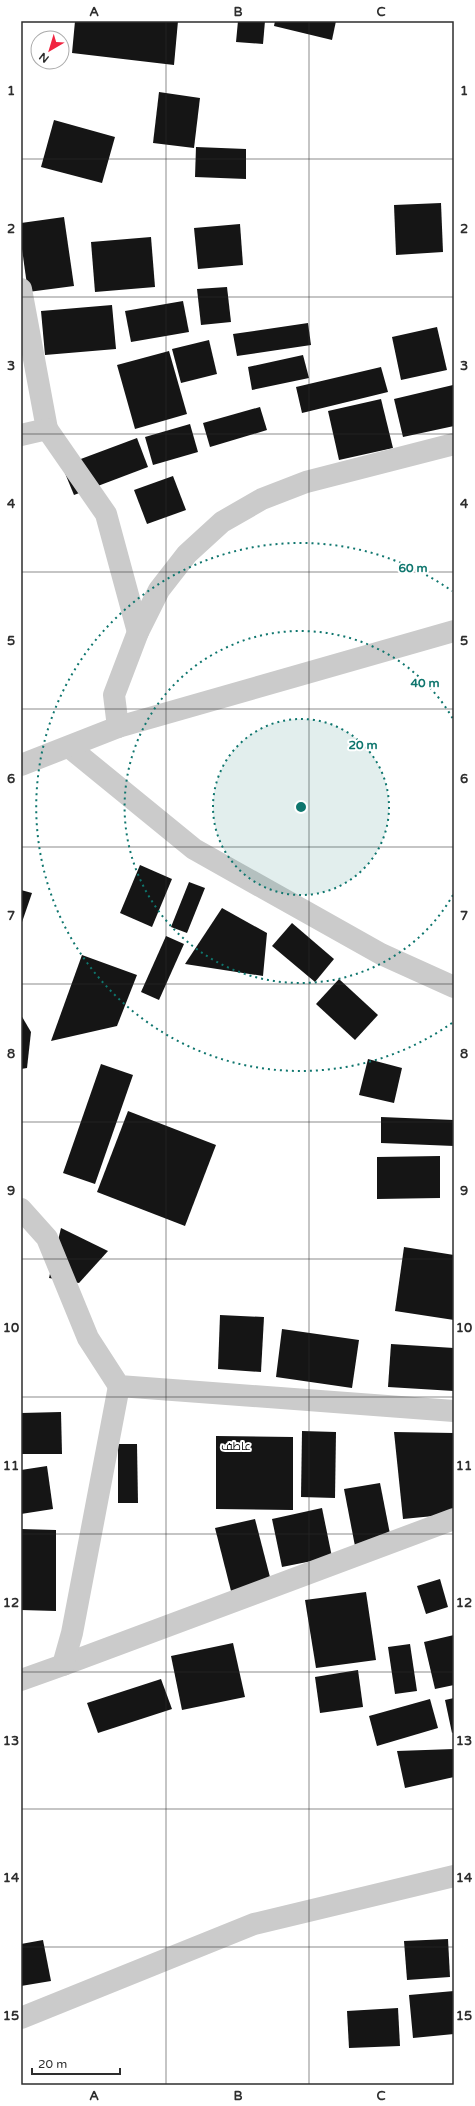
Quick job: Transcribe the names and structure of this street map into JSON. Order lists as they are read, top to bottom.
{
  "districts": ["عاطف"],
  "scale_bar": "20 m",
  "north": "bottom left",
  "grid": {
    "columns": ["A", "B", "C"],
    "rows": [
      "1",
      "2",
      "3",
      "4",
      "5",
      "6",
      "7",
      "8",
      "9",
      "10",
      "11",
      "12",
      "13",
      "14",
      "15"
    ]
  },
  "rings": ["60 m", "40 m", "20 m"]
}
